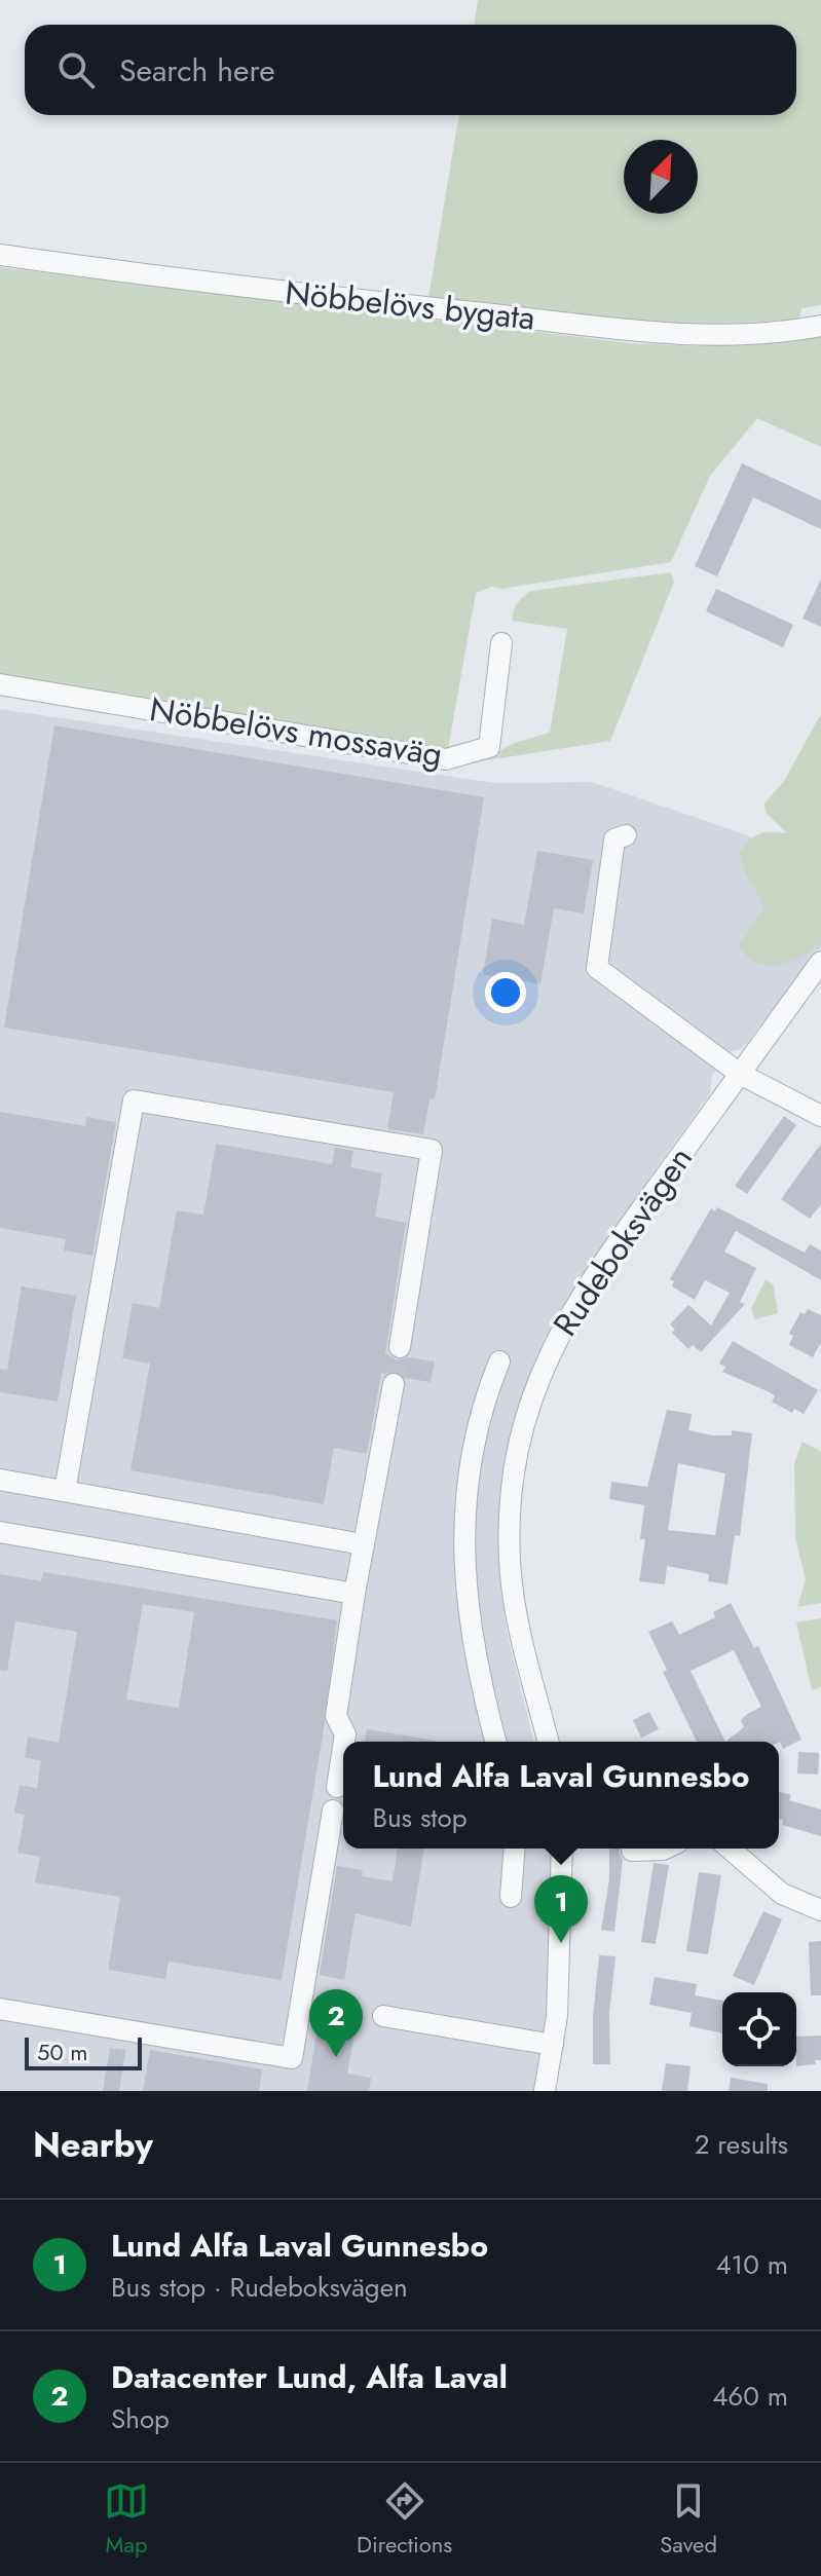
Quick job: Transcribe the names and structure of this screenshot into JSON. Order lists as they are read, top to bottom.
{
  "streets": {
    "street": ["Nöbbelövs bygata", "Nöbbelövs mossaväg", "Rudeboksvägen"]
  },
  "scale_bar": "50 m",
  "north": "top right",
  "page": {
    "search": "Search here",
    "popup": ["Lund Alfa Laval Gunnesbo", "Bus stop"],
    "pins": ["1", "2"],
    "scale": "50 m",
    "heading": ["Nearby", "2 results"],
    "list": [
      {
        "mark": "1",
        "name": "Lund Alfa Laval Gunnesbo",
        "note": "Bus stop · Rudeboksvägen",
        "value": "410 m"
      },
      {
        "mark": "2",
        "name": "Datacenter Lund, Alfa Laval",
        "note": "Shop",
        "value": "460 m"
      }
    ],
    "nav": ["Map", "Directions", "Saved"]
  }
}
